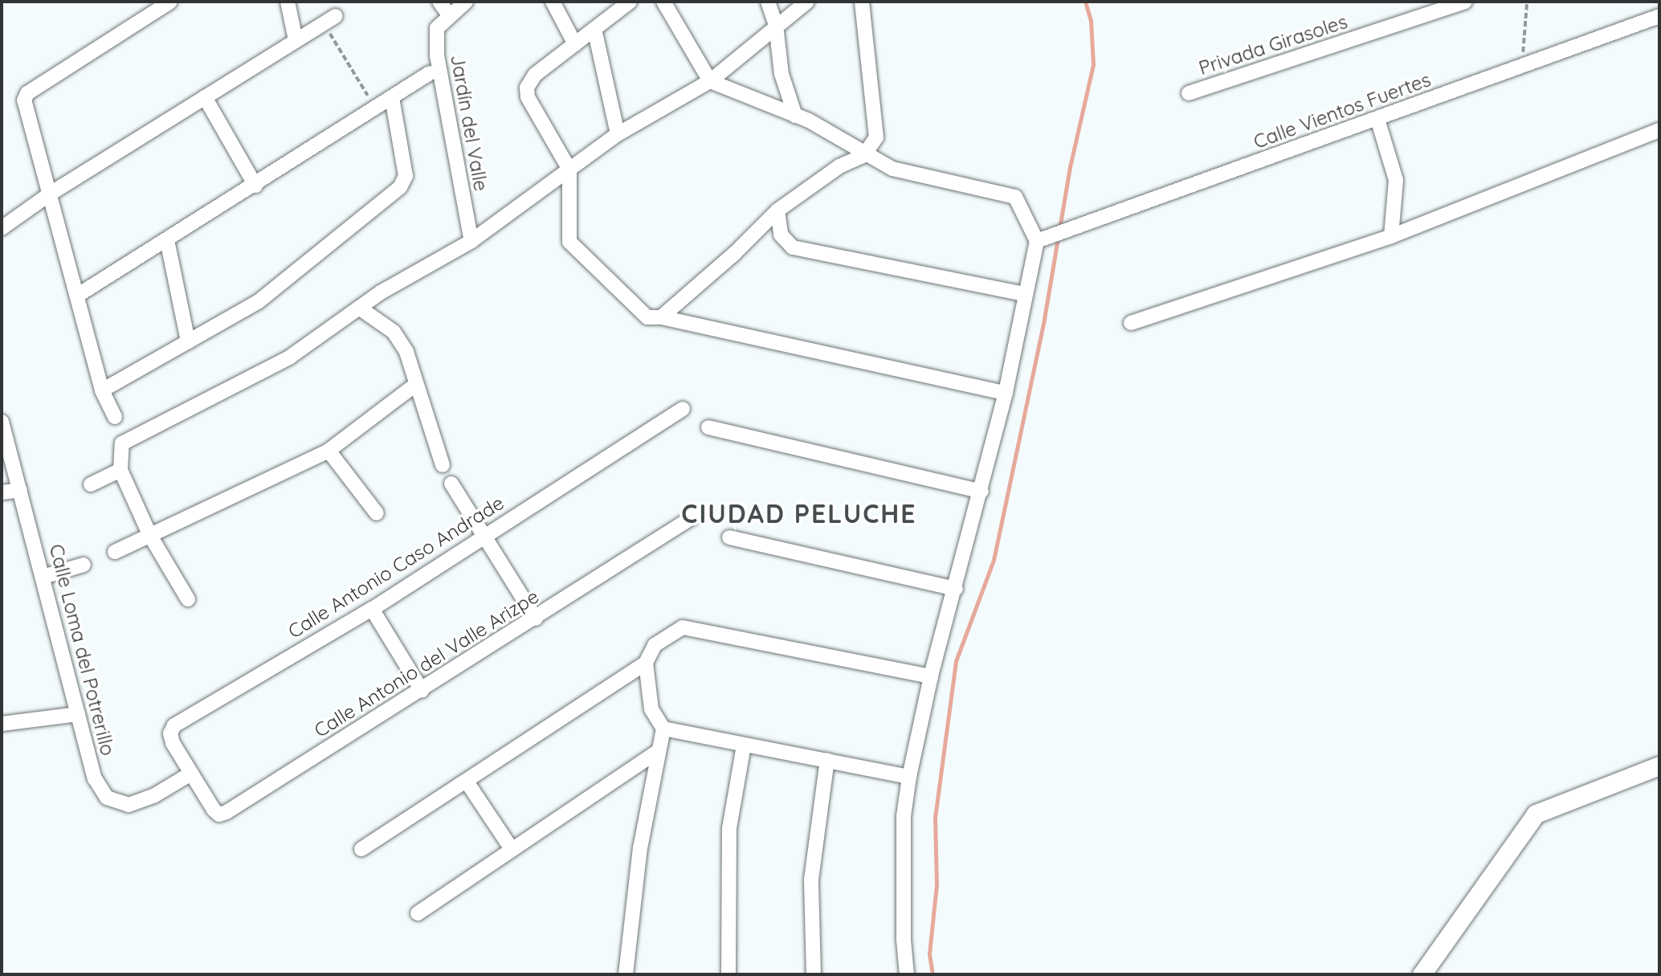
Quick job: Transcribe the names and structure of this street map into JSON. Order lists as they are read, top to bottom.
{
  "streets": {
    "street": [
      "Privada Girasoles",
      "Calle Vientos Fuertes",
      "Jardín del Valle",
      "Calle Antonio Caso Andrade",
      "Calle Loma del Potrerillo",
      "Calle Antonio del Valle Arizpe"
    ]
  },
  "crossings": [
    ["Calle Antonio Caso Andrade", "Calle Loma del Potrerillo"],
    ["Calle Antonio Caso Andrade", "Calle Antonio del Valle Arizpe"],
    ["Calle Loma del Potrerillo", "Calle Antonio del Valle Arizpe"]
  ],
  "districts": ["CIUDAD PELUCHE"]
}
